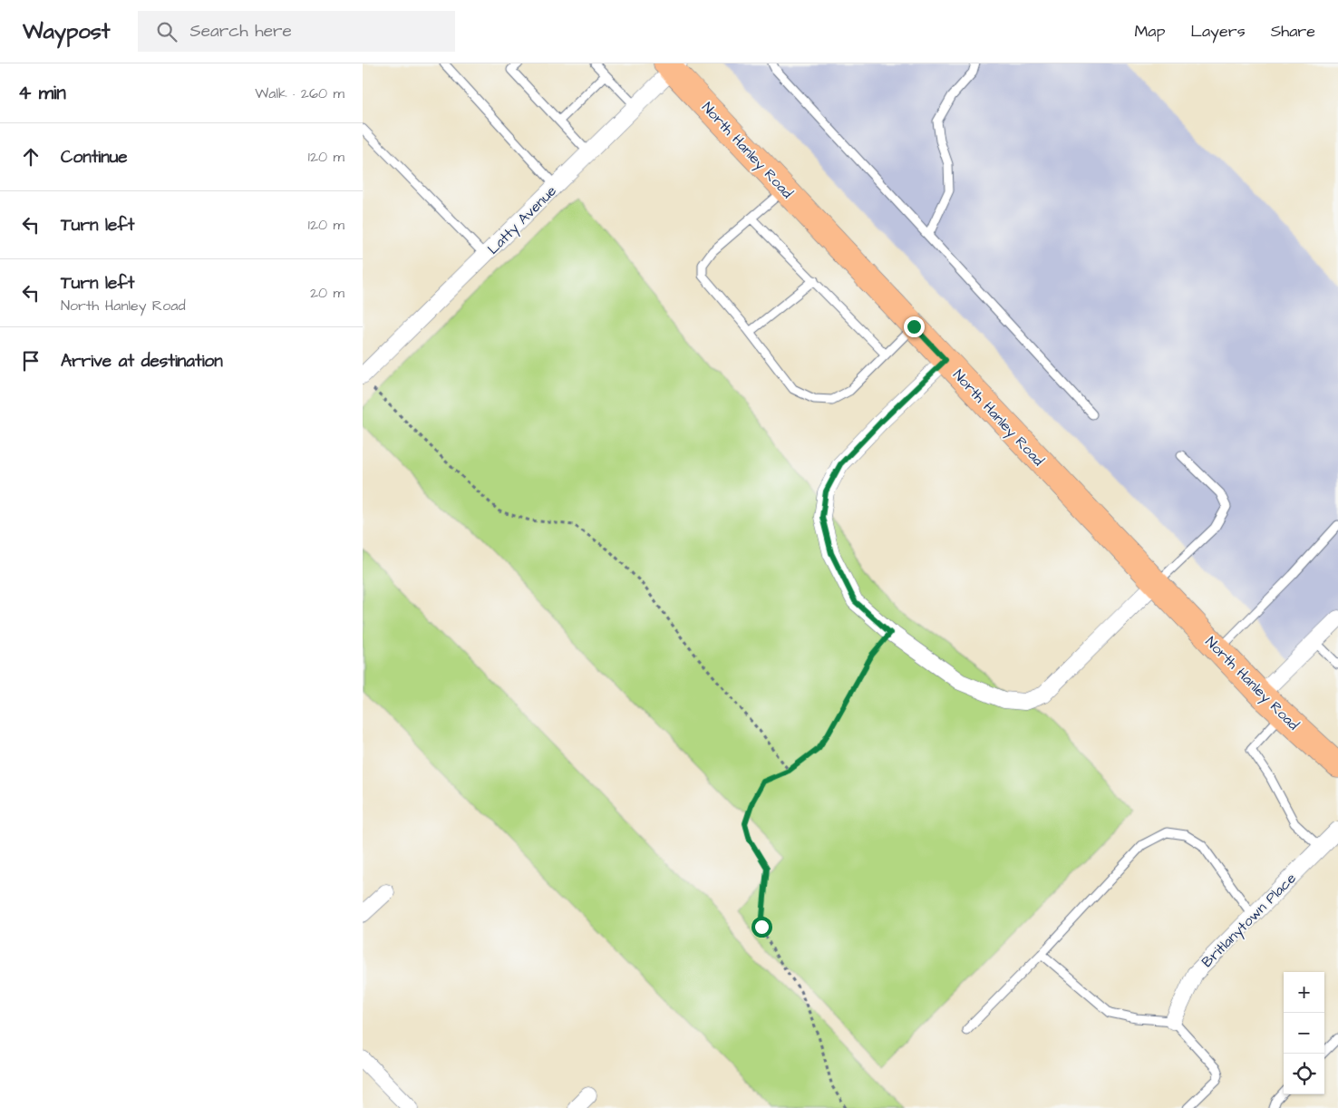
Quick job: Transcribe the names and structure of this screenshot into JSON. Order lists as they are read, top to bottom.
{
  "streets": {
    "main road": ["North Hanley Road"],
    "street": ["Latty Avenue", "Britlanytown Place"]
  },
  "crossings": [
    ["North Hanley Road", "Latty Avenue"]
  ],
  "page": {
    "header": "Waypost",
    "search": "Search here",
    "nav": ["Map", "Layers", "Share"],
    "heading": ["4 min", "Walk · 260 m"],
    "list": [
      ["Continue", "120 m"],
      ["Turn left", "120 m"],
      ["Turn left", "North Hanley Road", "20 m"],
      "Arrive at destination"
    ],
    "map_buttons": ["+", "−"]
  }
}
